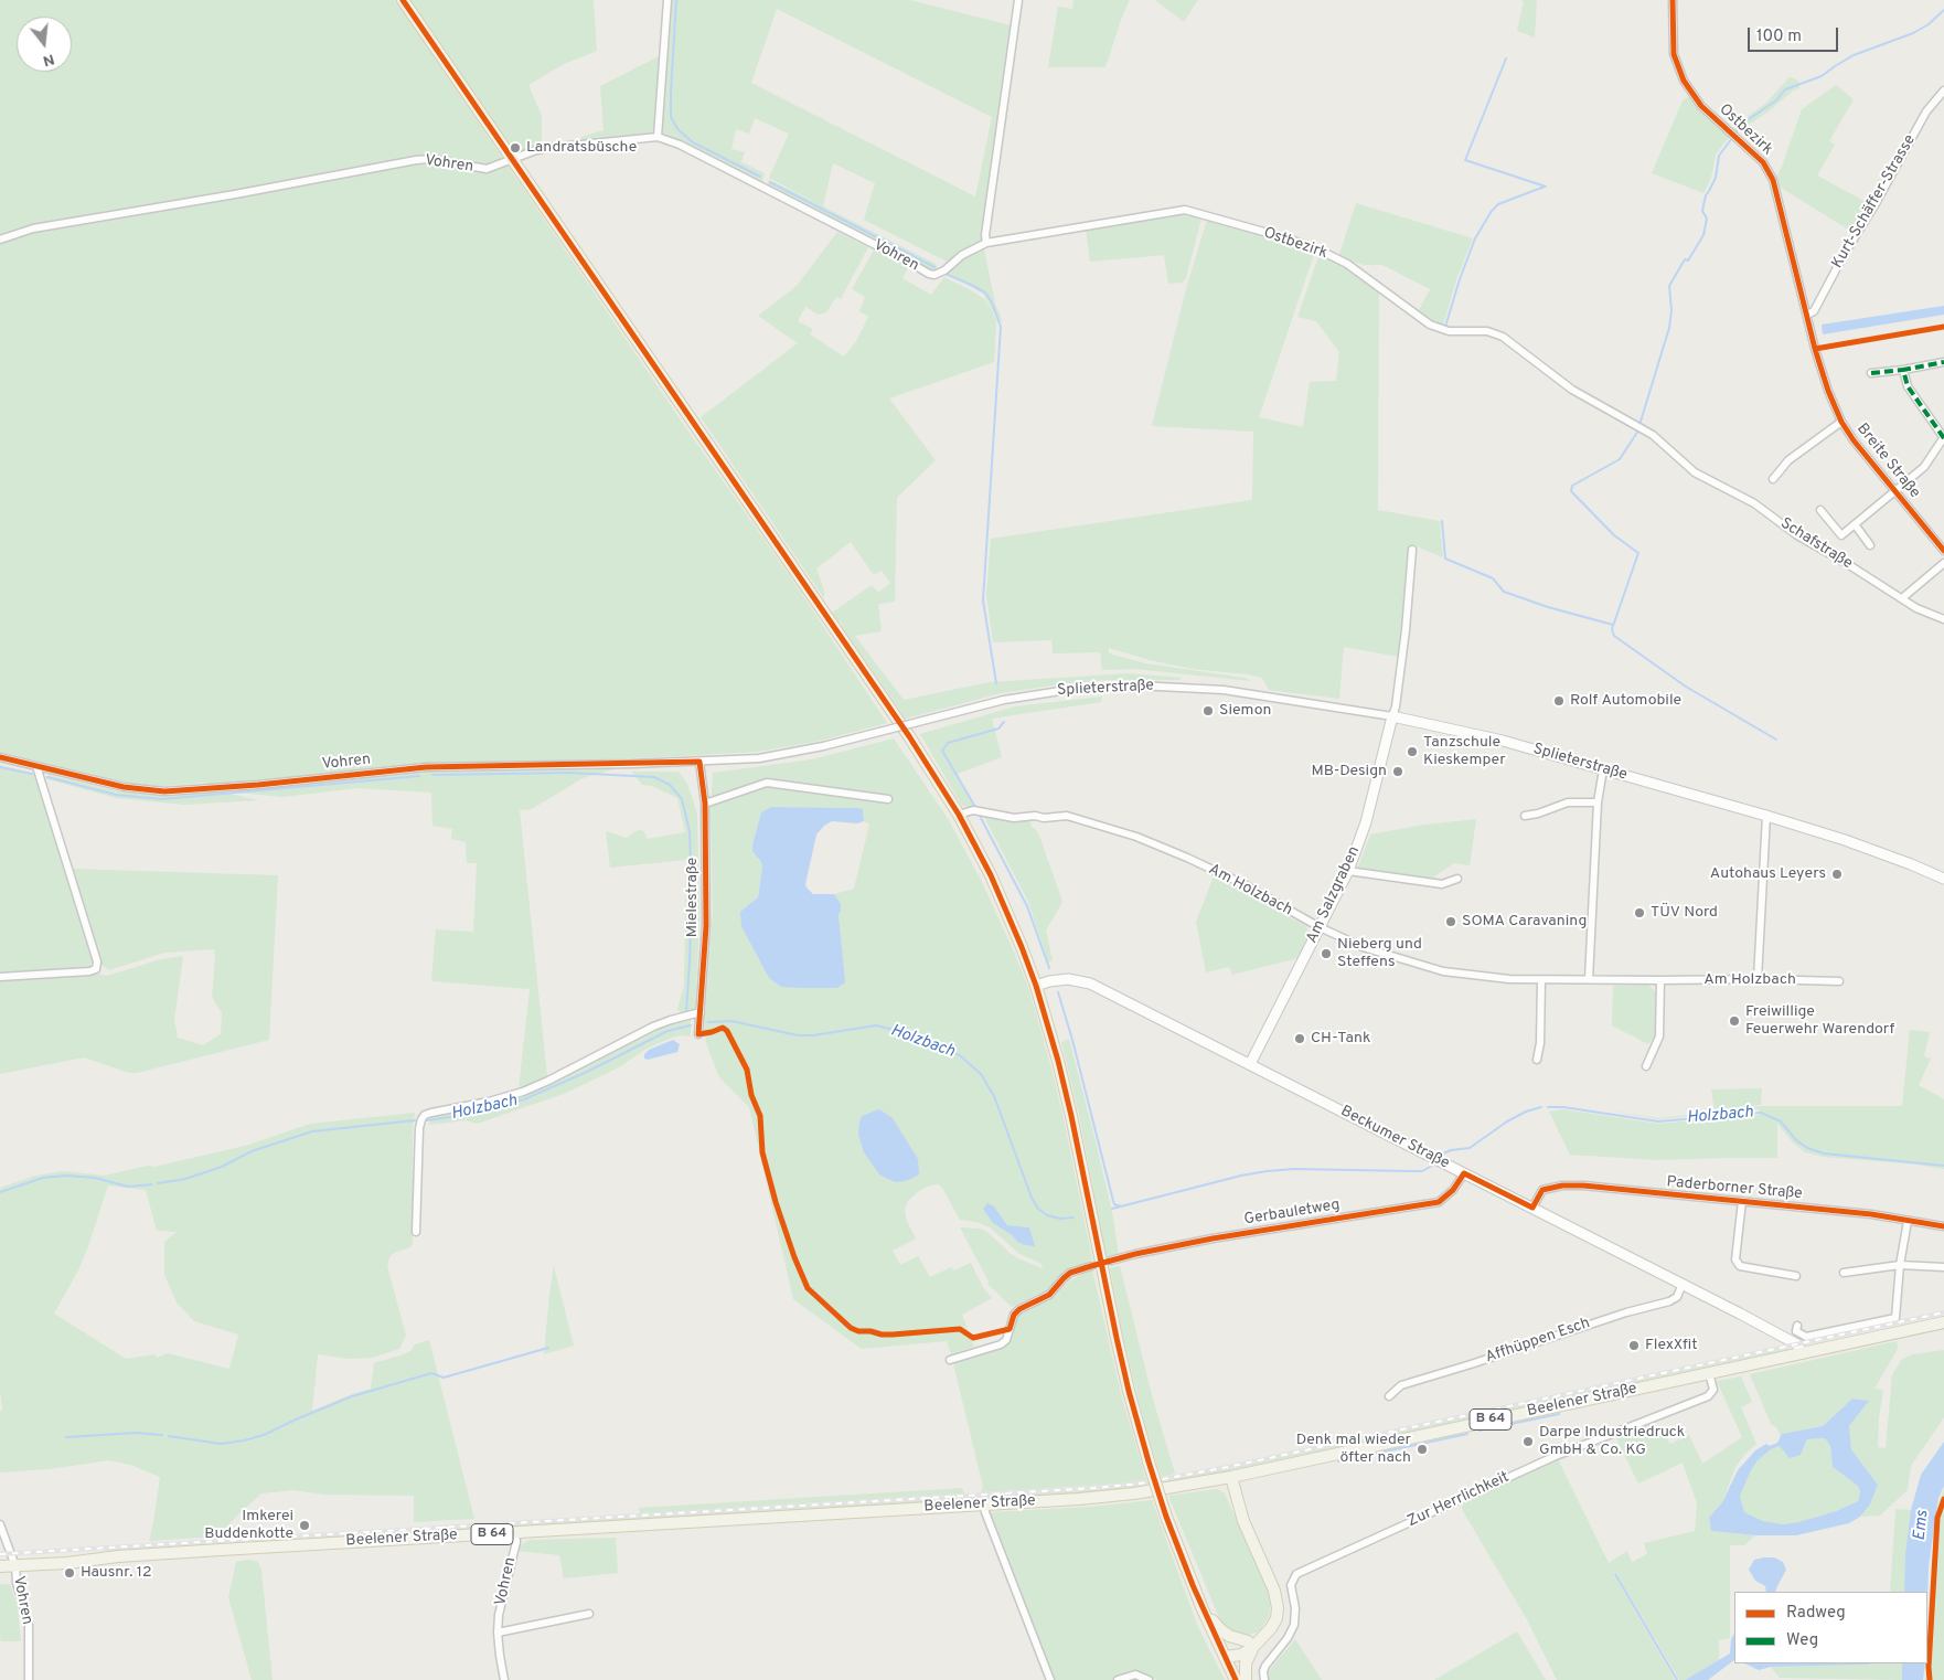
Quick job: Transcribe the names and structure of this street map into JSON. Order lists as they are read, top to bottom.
{
  "streets": {
    "main road": ["Beelener Straße", "B 64"],
    "street": [
      "Ostbezirk",
      "Vohren",
      "Kurt-Schäffer-Strasse",
      "Breite Straße",
      "Schafstraße",
      "Splieterstraße",
      "Am Holzbach",
      "Am Salzgraben",
      "Mielestraße",
      "Beckumer Straße",
      "Paderborner Straße",
      "Gerbauletweg",
      "Affhüppen Esch",
      "Zur Herrlichkeit"
    ]
  },
  "crossings": [
    ["Ostbezirk", "Vohren"],
    ["Ostbezirk", "Kurt-Schäffer-Strasse"],
    ["Ostbezirk", "Breite Straße"],
    ["Ostbezirk", "Schafstraße"],
    ["Vohren", "Splieterstraße"],
    ["Vohren", "Mielestraße"],
    ["Vohren", "Beelener Straße"],
    ["Kurt-Schäffer-Strasse", "Breite Straße"],
    ["Splieterstraße", "Am Salzgraben"],
    ["Am Holzbach", "Am Salzgraben"],
    ["Am Salzgraben", "Beckumer Straße"],
    ["Beckumer Straße", "Paderborner Straße"],
    ["Beckumer Straße", "Gerbauletweg"],
    ["Beckumer Straße", "Affhüppen Esch"],
    ["Beckumer Straße", "Beelener Straße"],
    ["Beelener Straße", "Zur Herrlichkeit"]
  ],
  "water": ["Holzbach", "Ems"],
  "places": [
    "Landratsbüsche",
    "Rolf Automobile",
    "Siemon",
    "Tanzschule Kieskemper",
    "MB-Design",
    "Autohaus Leyers",
    "TÜV Nord",
    "SOMA Caravaning",
    "Nieberg und Steffens",
    "Freiwillige Feuerwehr Warendorf",
    "CH-Tank",
    "FlexXfit",
    "Darpe Industriedruck GmbH & Co. KG",
    "Denk mal wieder öfter nach",
    "Imkerei Buddenkotte",
    "Hausnr. 12"
  ],
  "legend": ["Radweg", "Weg"],
  "scale_bar": "100 m",
  "north": "bottom"
}
